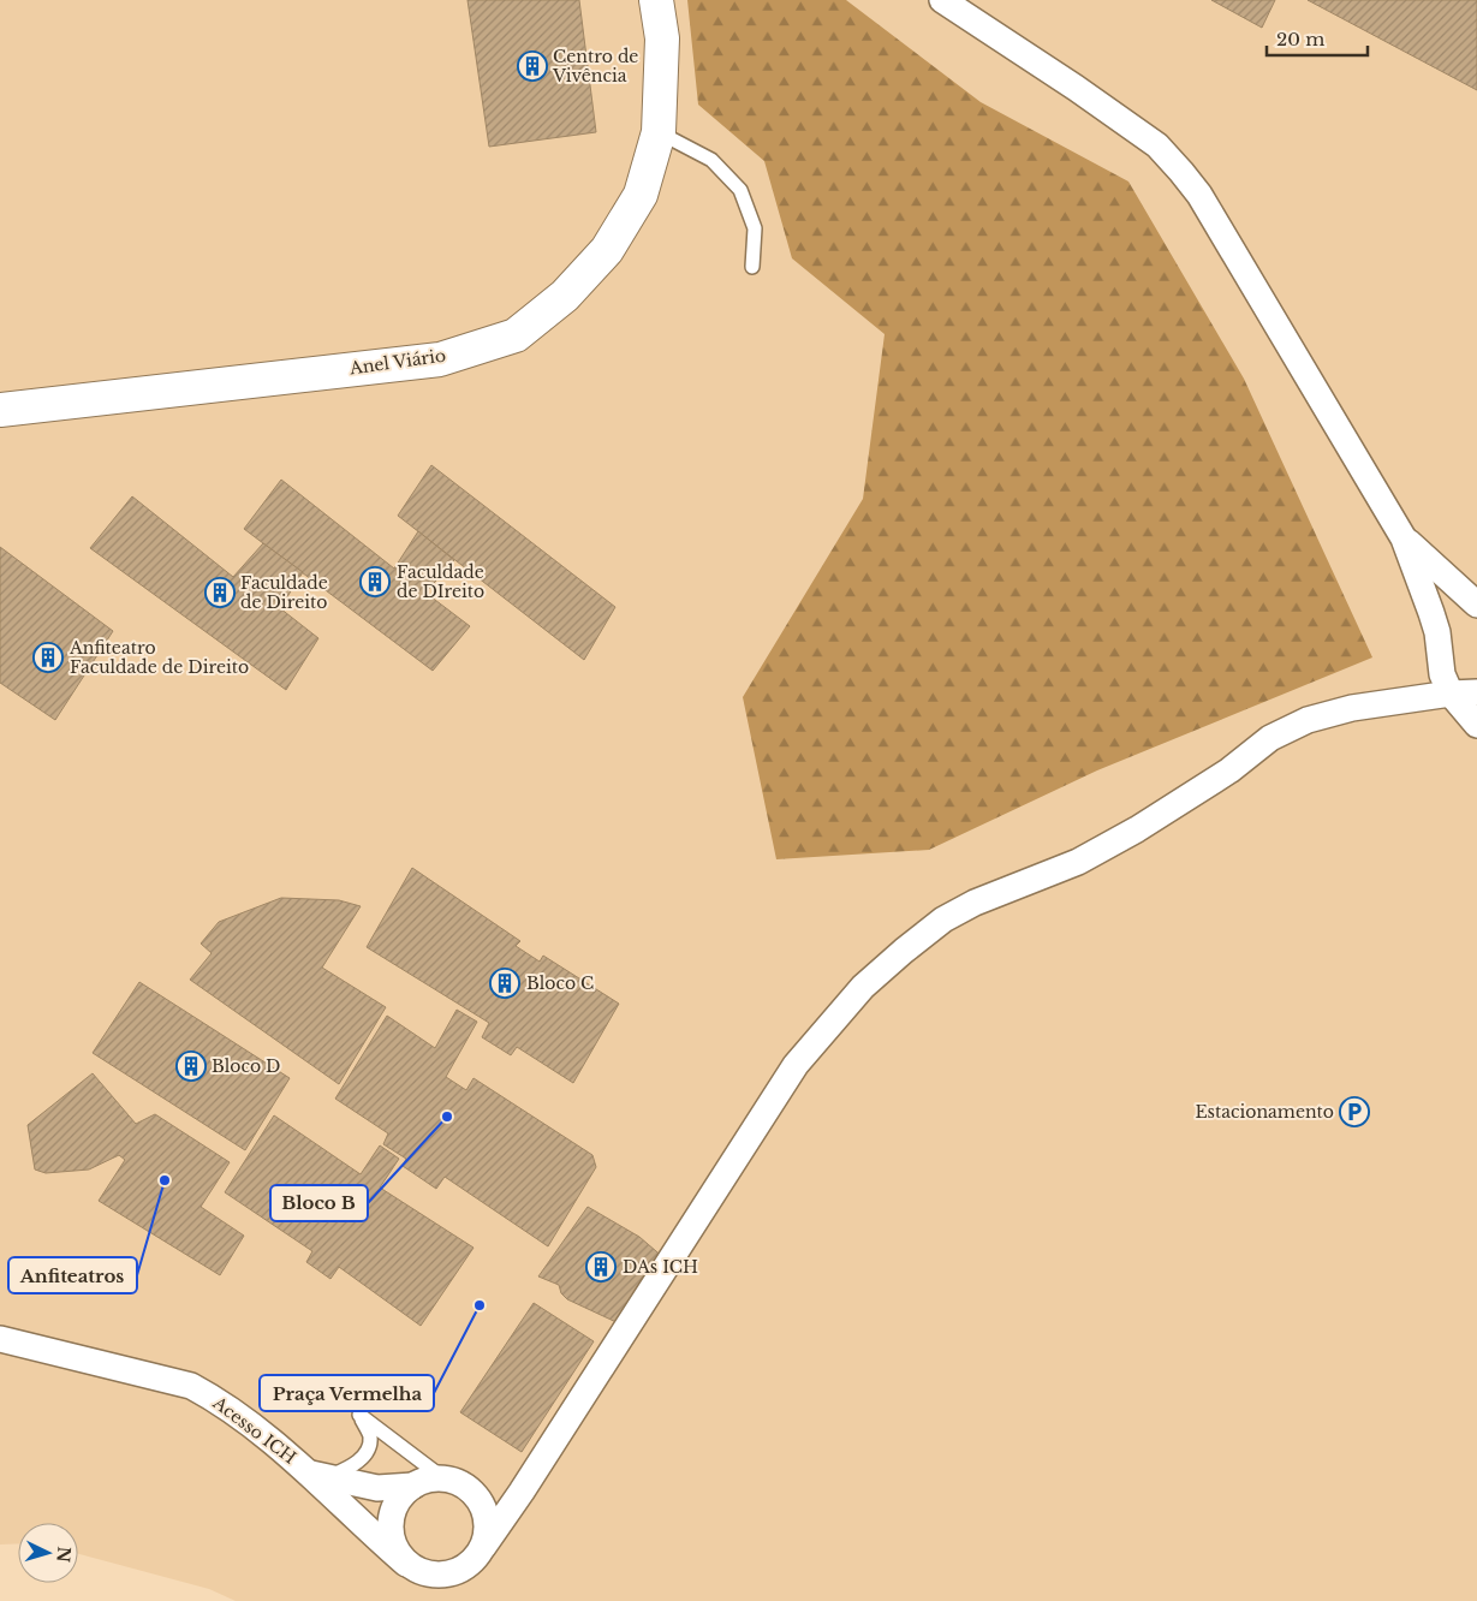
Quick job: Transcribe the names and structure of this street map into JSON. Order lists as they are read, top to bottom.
{
  "streets": {
    "main road": ["Anel Viário"],
    "street": ["Acesso ICH"]
  },
  "places": {
    "building": [
      "Centro de Vivência",
      "Faculdade de DIreito",
      "Faculdade de Direito",
      "Anfiteatro Faculdade de Direito",
      "Bloco C",
      "Bloco D",
      "DAs ICH"
    ],
    "parking": ["Estacionamento"],
    "other": ["Bloco B", "Anfiteatros", "Praça Vermelha"]
  },
  "scale_bar": "20 m",
  "north": "right"
}
